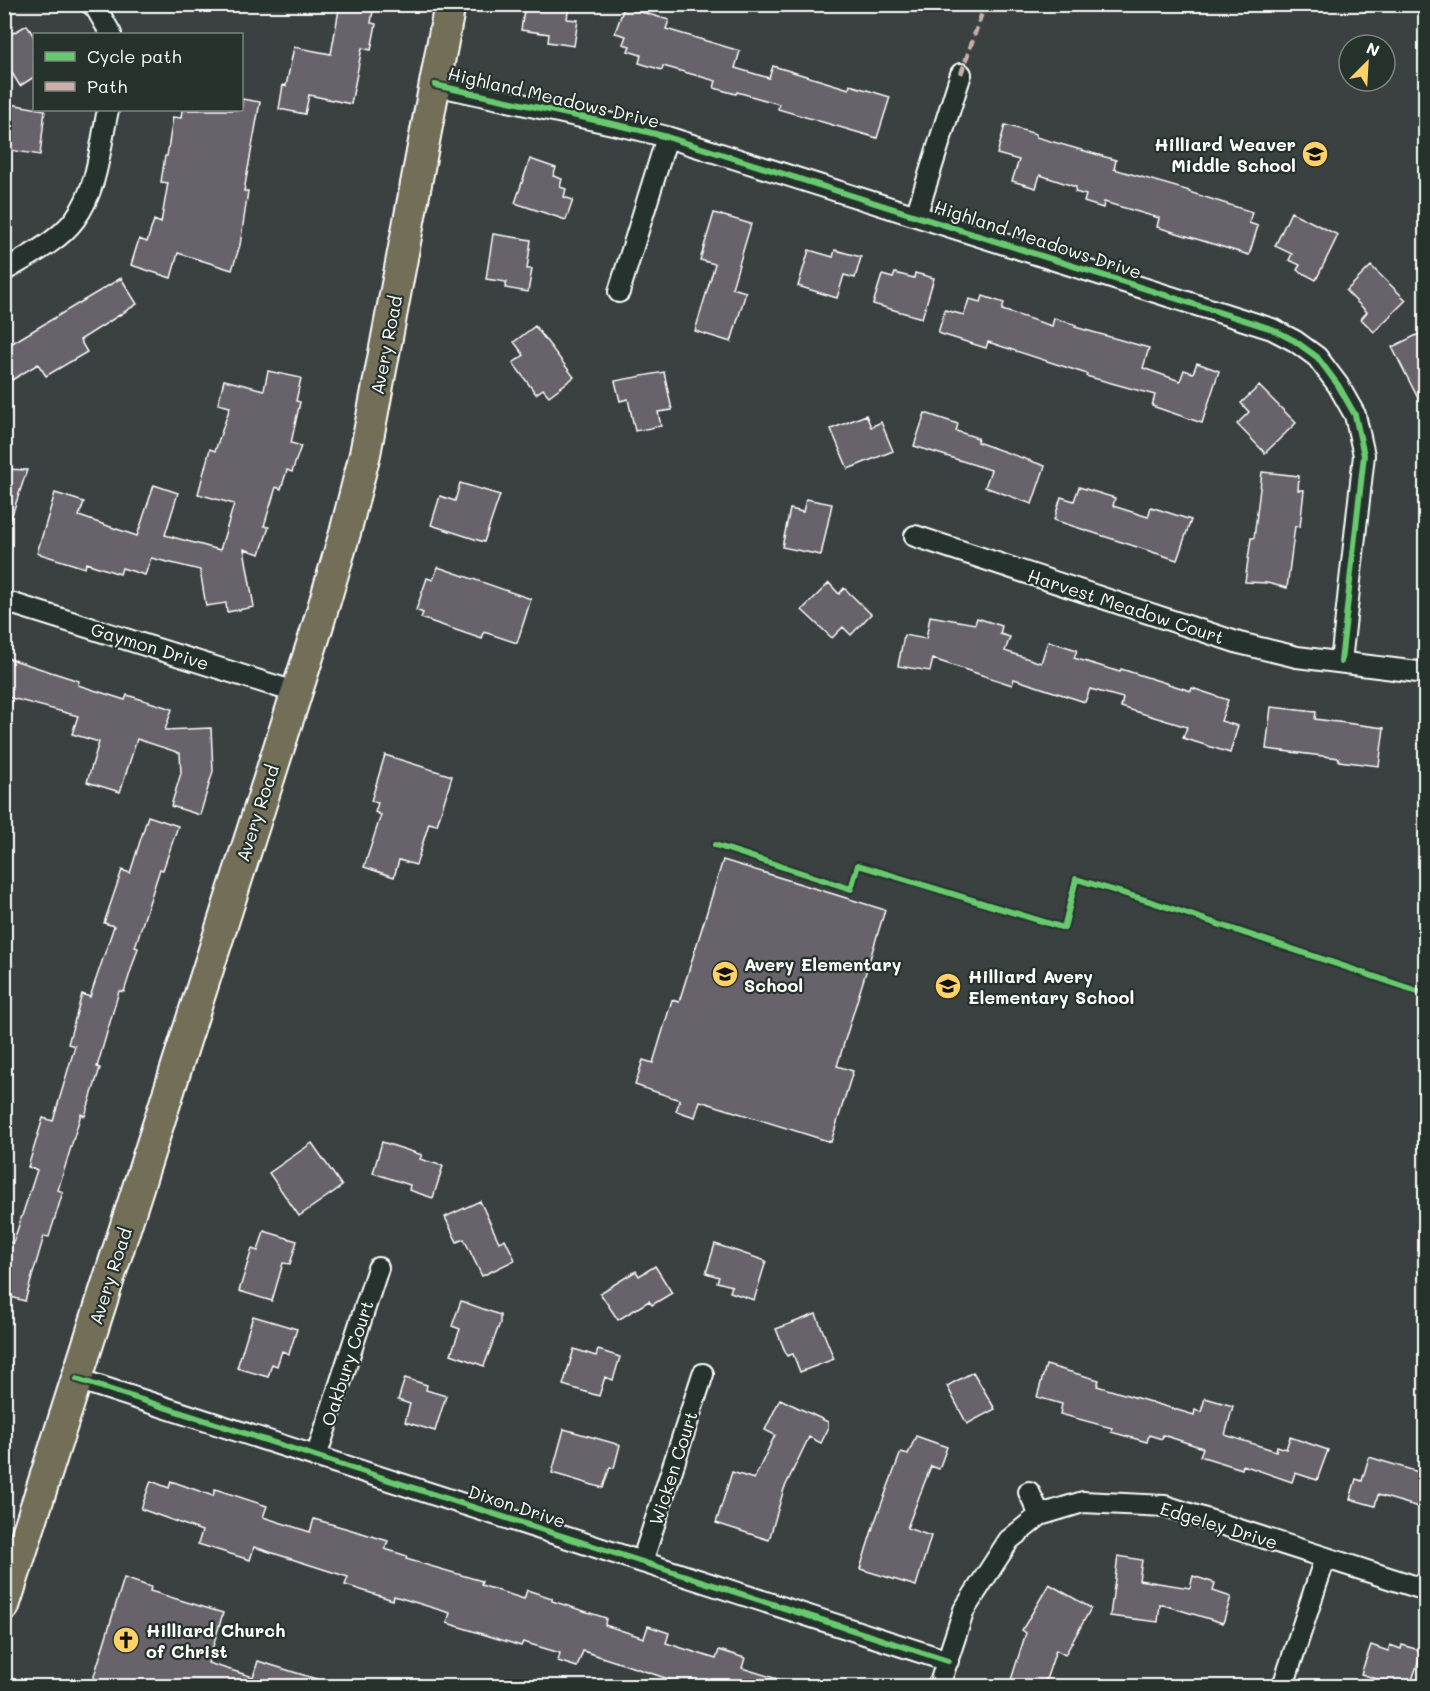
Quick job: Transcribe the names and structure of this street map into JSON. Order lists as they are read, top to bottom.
{
  "streets": {
    "main road": ["Avery Road"],
    "street": [
      "Highland Meadows Drive",
      "Harvest Meadow Court",
      "Gaymon Drive",
      "Oakbury Court",
      "Wicken Court",
      "Dixon Drive",
      "Edgeley Drive"
    ]
  },
  "crossings": [
    ["Highland Meadows Drive", "Avery Road"],
    ["Highland Meadows Drive", "Harvest Meadow Court"],
    ["Avery Road", "Gaymon Drive"],
    ["Avery Road", "Dixon Drive"],
    ["Oakbury Court", "Dixon Drive"],
    ["Wicken Court", "Dixon Drive"],
    ["Dixon Drive", "Edgeley Drive"]
  ],
  "places": {
    "school or university": ["Hilliard Weaver Middle School", "Avery Elementary School", "Hilliard Avery Elementary School"],
    "church": ["Hilliard Church of Christ"]
  },
  "legend": ["Cycle path", "Path"],
  "north": "top right"
}
